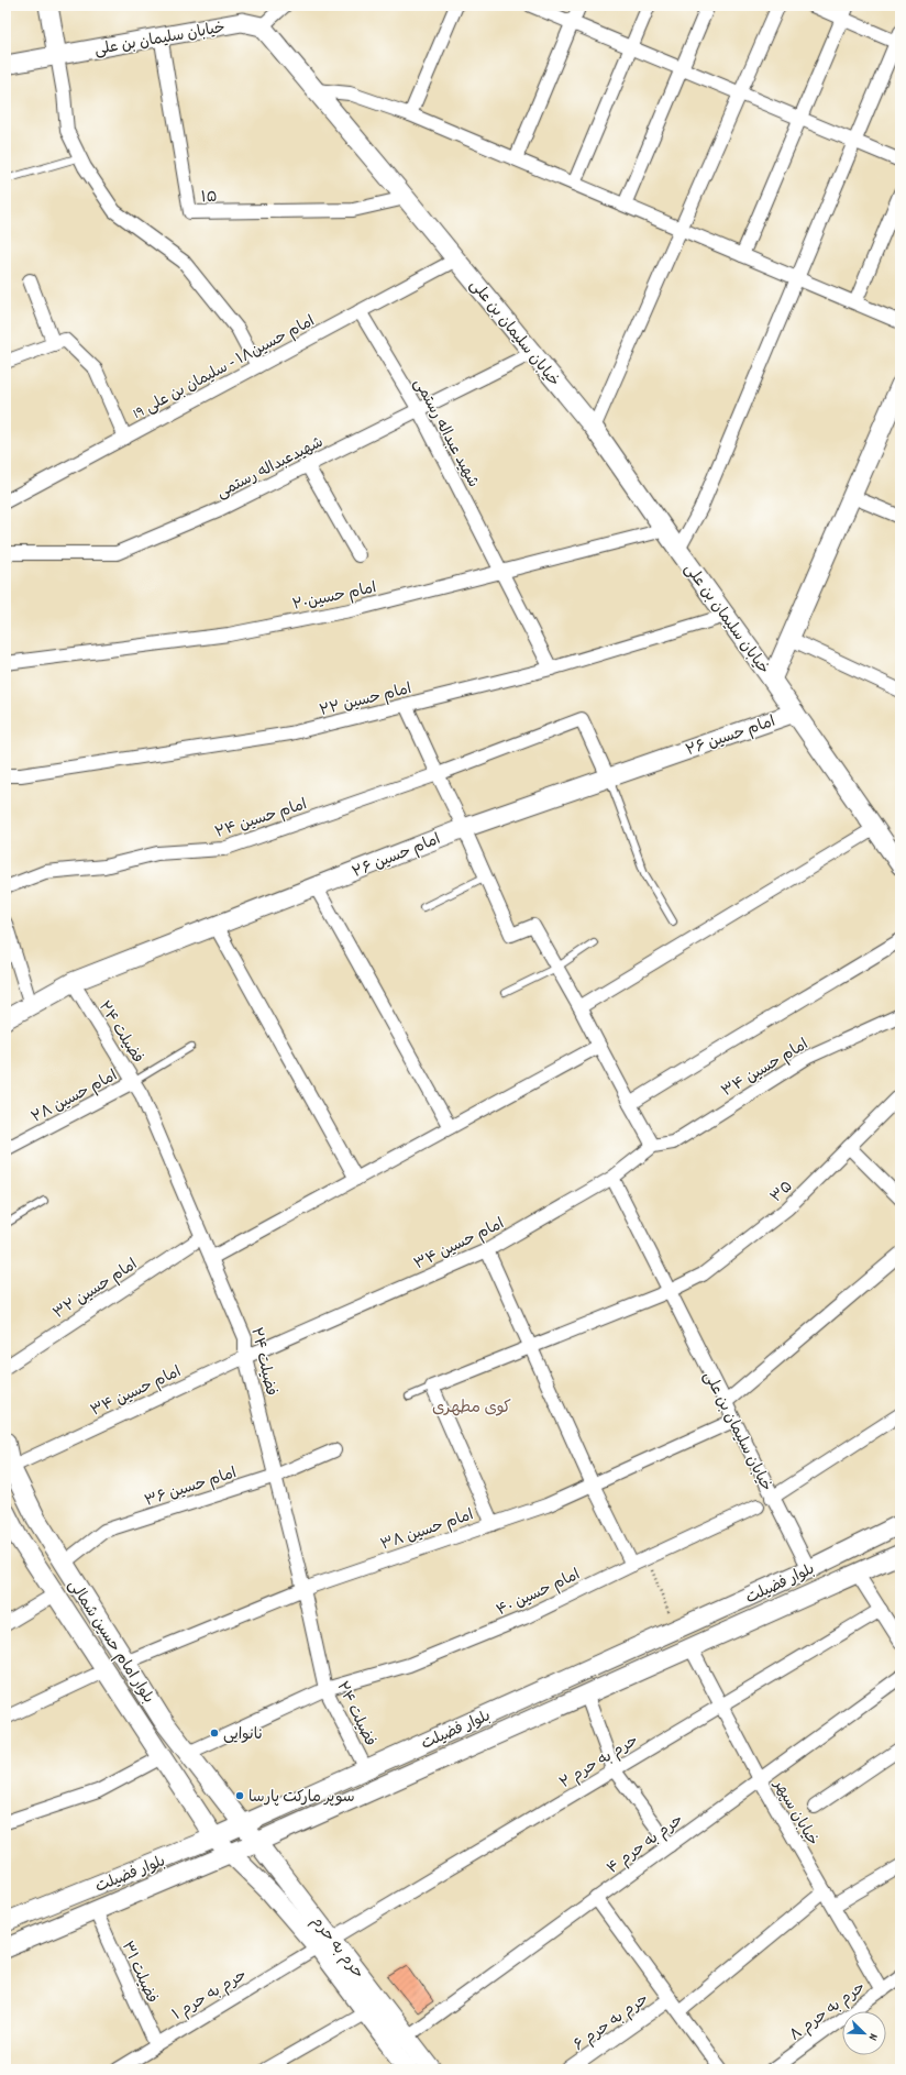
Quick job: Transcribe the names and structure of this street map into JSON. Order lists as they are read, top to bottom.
{
  "streets": {
    "street": [
      "خیابان سلیمان بن علی",
      "۱۵",
      "امام حسین۱۸ - سلیمان بن علی 19",
      "شهید عبداله رستمی",
      "شهیدعبداله رستمی",
      "امام حسین۲۰",
      "امام حسین ۲۲",
      "امام حسین ۲۶",
      "امام حسین ۲۴",
      "فضیلت ۲۴",
      "امام حسین ۳۴",
      "امام حسین ۲۸",
      "۳۵",
      "امام حسین ۳۲",
      "امام حسین ۳۶",
      "امام حسین ۳۸",
      "بلوار فضیلت",
      "امام حسین ۴۰",
      "بلوار امام حسین شمالی",
      "حرم به حرم ۲",
      "خیابان سپهر",
      "حرم به حرم ۴",
      "حرم به حرم",
      "فضیلت ۳۱",
      "حرم به حرم ۱",
      "حرم به حرم ۸",
      "حرم به حرم ۶"
    ]
  },
  "crossings": [
    ["خیابان سلیمان بن علی", "۱۵"],
    ["خیابان سلیمان بن علی", "امام حسین۱۸ - سلیمان بن علی 19"],
    ["خیابان سلیمان بن علی", "شهیدعبداله رستمی"],
    ["خیابان سلیمان بن علی", "امام حسین۲۰"],
    ["خیابان سلیمان بن علی", "امام حسین ۲۲"],
    ["خیابان سلیمان بن علی", "امام حسین ۲۶"],
    ["خیابان سلیمان بن علی", "امام حسین ۳۴"],
    ["خیابان سلیمان بن علی", "۳۵"],
    ["خیابان سلیمان بن علی", "امام حسین ۳۸"],
    ["خیابان سلیمان بن علی", "بلوار فضیلت"],
    ["امام حسین۱۸ - سلیمان بن علی 19", "شهید عبداله رستمی"],
    ["شهید عبداله رستمی", "شهیدعبداله رستمی"],
    ["شهید عبداله رستمی", "امام حسین۲۰"],
    ["شهید عبداله رستمی", "امام حسین ۲۲"],
    ["امام حسین ۲۶", "امام حسین ۲۴"],
    ["امام حسین ۲۶", "فضیلت ۲۴"],
    ["فضیلت ۲۴", "امام حسین ۳۴"],
    ["فضیلت ۲۴", "امام حسین ۲۸"],
    ["فضیلت ۲۴", "امام حسین ۳۲"],
    ["فضیلت ۲۴", "امام حسین ۳۶"],
    ["فضیلت ۲۴", "امام حسین ۳۸"],
    ["فضیلت ۲۴", "بلوار فضیلت"],
    ["فضیلت ۲۴", "امام حسین ۴۰"],
    ["امام حسین ۳۴", "بلوار امام حسین شمالی"],
    ["امام حسین ۳۶", "بلوار امام حسین شمالی"],
    ["امام حسین ۳۸", "بلوار امام حسین شمالی"],
    ["بلوار فضیلت", "بلوار امام حسین شمالی"],
    ["بلوار فضیلت", "خیابان سپهر"],
    ["بلوار فضیلت", "حرم به حرم"],
    ["بلوار فضیلت", "فضیلت ۳۱"],
    ["امام حسین ۴۰", "بلوار امام حسین شمالی"],
    ["بلوار امام حسین شمالی", "حرم به حرم"],
    ["حرم به حرم ۲", "خیابان سپهر"],
    ["حرم به حرم ۲", "حرم به حرم"],
    ["حرم به حرم ۲", "حرم به حرم ۱"],
    ["خیابان سپهر", "حرم به حرم ۴"],
    ["خیابان سپهر", "حرم به حرم ۸"],
    ["حرم به حرم ۴", "حرم به حرم"],
    ["حرم به حرم", "حرم به حرم ۱"],
    ["فضیلت ۳۱", "حرم به حرم ۱"]
  ],
  "districts": ["کوی مطهری"],
  "places": ["نانوایی", "سوپر مارکت پارسا"],
  "north": "bottom right"
}
